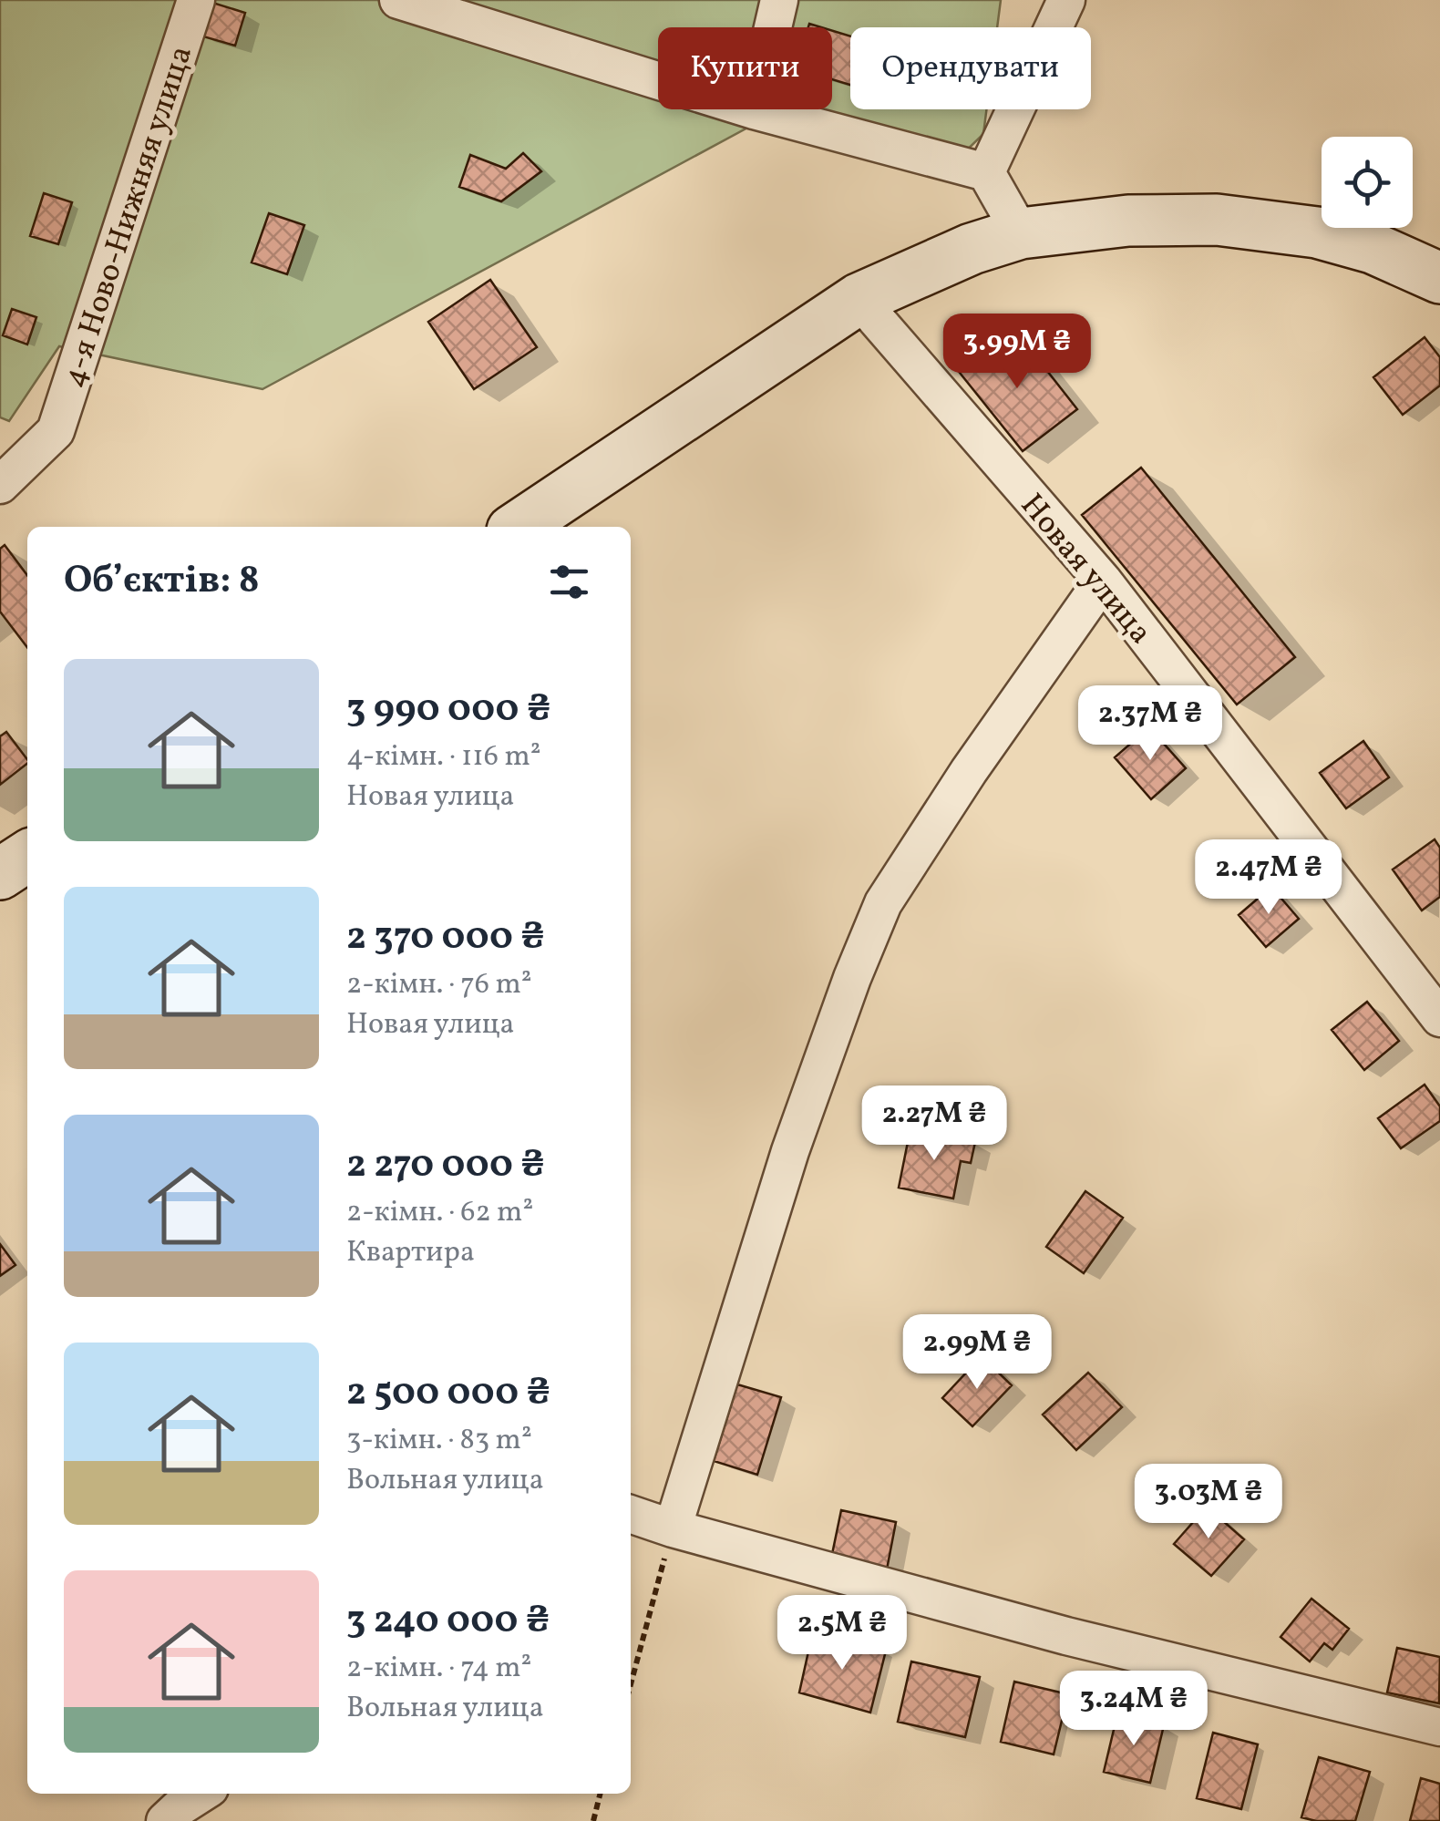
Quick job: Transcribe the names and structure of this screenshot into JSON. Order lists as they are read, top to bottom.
{
  "streets": {
    "street": ["4-я Ново-Нижняя улица", "Новая улица"]
  },
  "page": {
    "chip": ["Купити", "Орендувати"],
    "price": [
      "3.99M ₴",
      "2.37M ₴",
      "2.47M ₴",
      "2.27M ₴",
      "2.99M ₴",
      "3.03M ₴",
      "2.5M ₴",
      "3.24M ₴"
    ],
    "heading": "Об’єктів: 8",
    "list": [
      {
        "name": "3 990 000 ₴",
        "note": "4-кімн. · 116 m² · Новая улица"
      },
      {
        "name": "2 370 000 ₴",
        "note": "2-кімн. · 76 m² · Новая улица"
      },
      {
        "name": "2 270 000 ₴",
        "note": "2-кімн. · 62 m² · Квартира"
      },
      {
        "name": "2 500 000 ₴",
        "note": "3-кімн. · 83 m² · Вольная улица"
      },
      {
        "name": "3 240 000 ₴",
        "note": "2-кімн. · 74 m² · Вольная улица"
      }
    ]
  }
}
